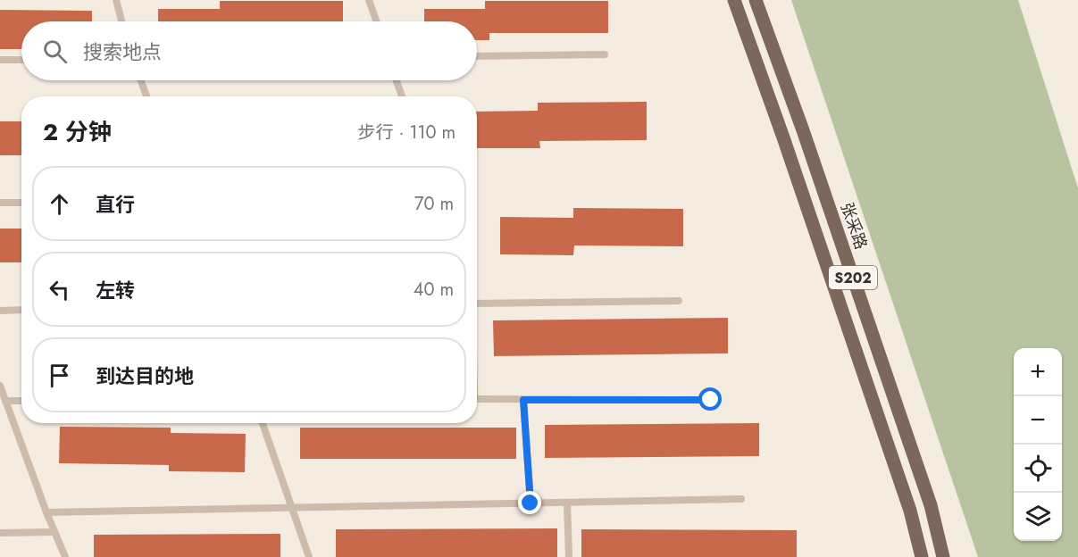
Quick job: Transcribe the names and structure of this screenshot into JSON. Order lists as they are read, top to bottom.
{
  "streets": {
    "main road": ["张采路", "S202"]
  },
  "page": {
    "search": "搜索地点",
    "heading": ["2 分钟", "步行 · 110 m"],
    "list": [
      ["直行", "70 m"],
      ["左转", "40 m"],
      "到达目的地"
    ],
    "map_buttons": ["+", "−"]
  }
}
